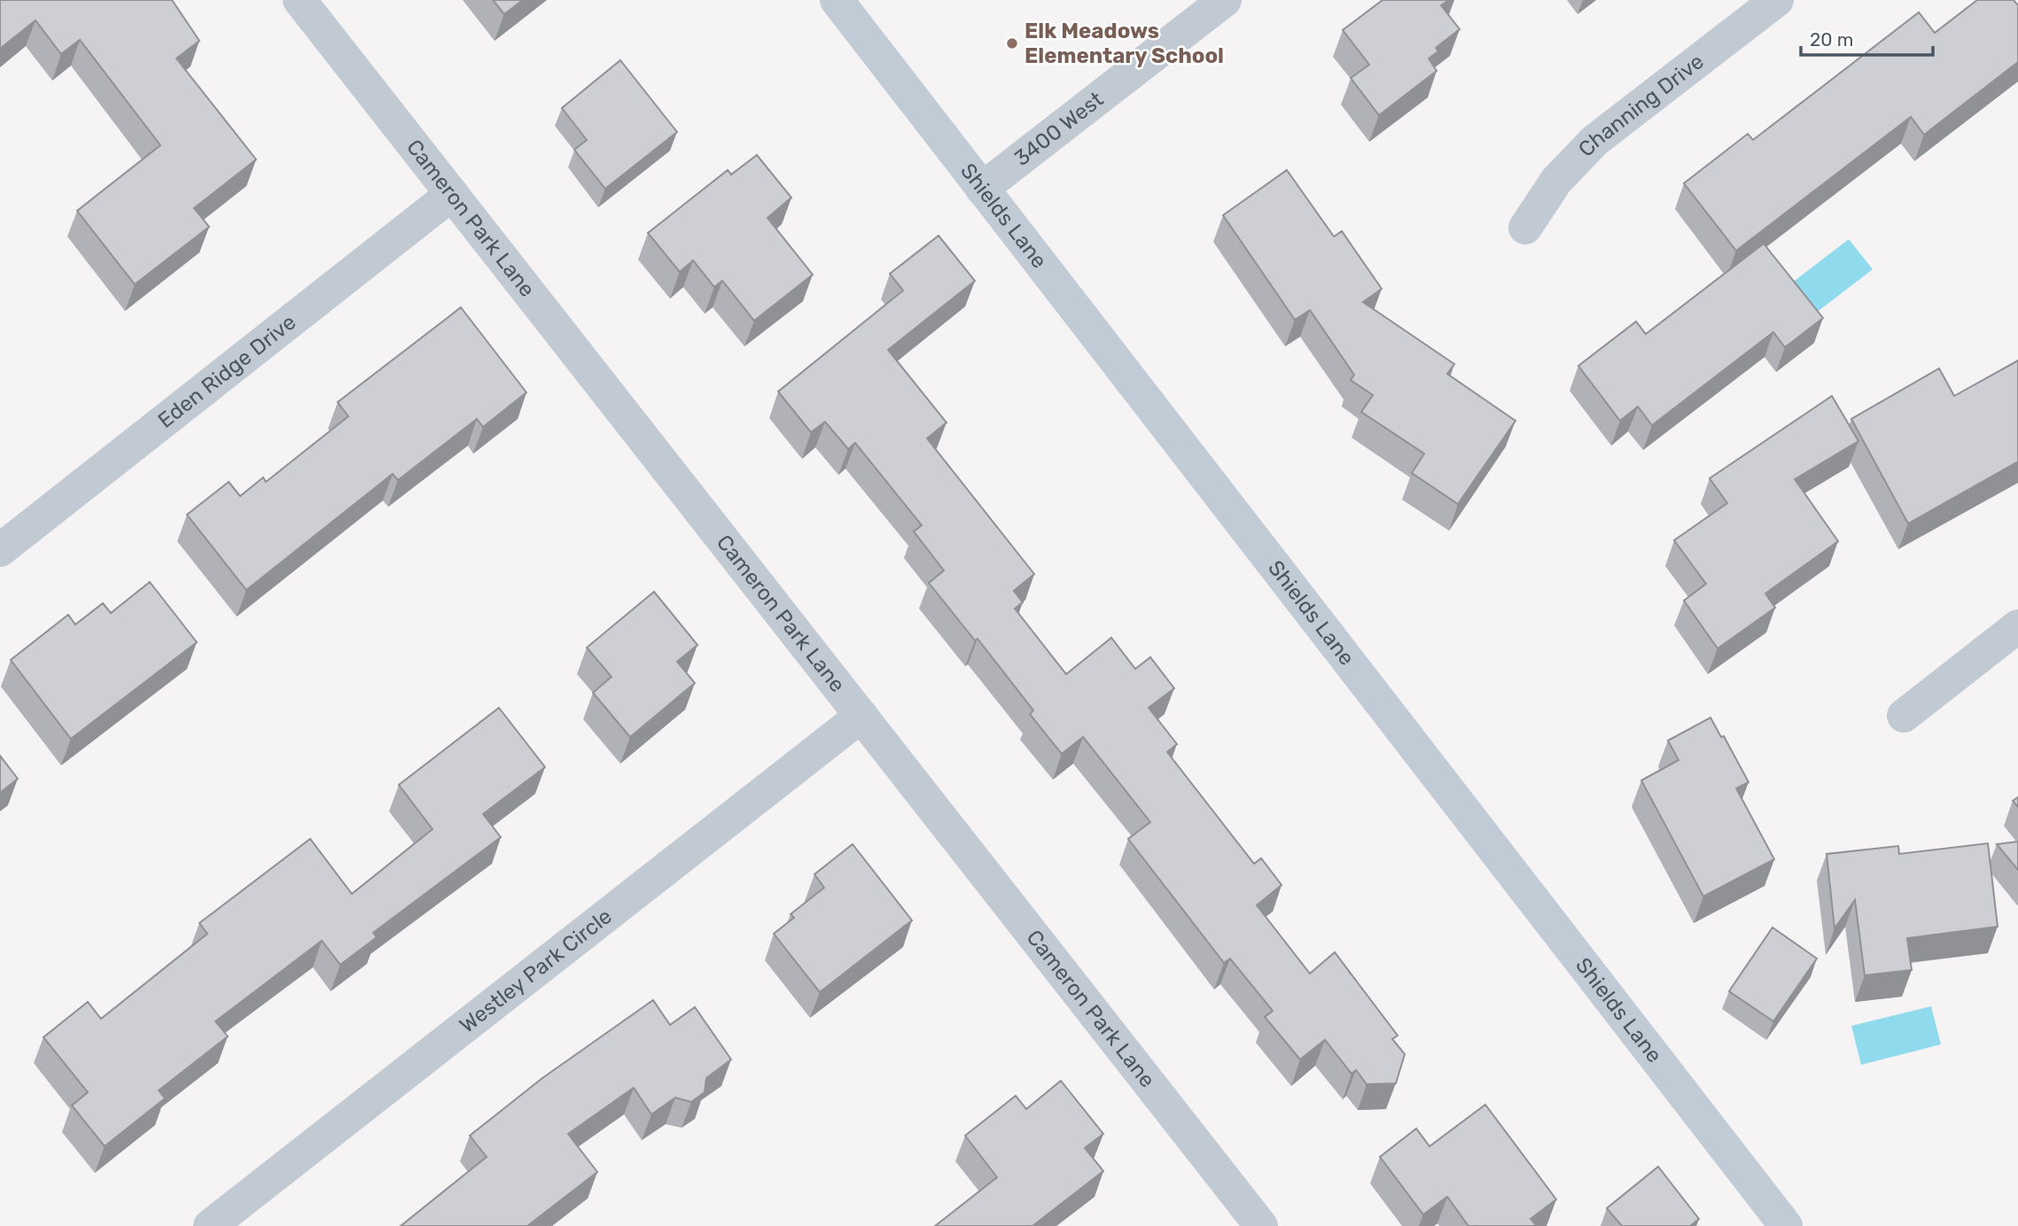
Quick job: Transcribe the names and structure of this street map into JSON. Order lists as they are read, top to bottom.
{
  "streets": {
    "main road": ["Shields Lane"],
    "street": [
      "Channing Drive",
      "3400 West",
      "Cameron Park Lane",
      "Eden Ridge Drive",
      "Westley Park Circle"
    ]
  },
  "crossings": [
    ["3400 West", "Shields Lane"],
    ["Cameron Park Lane", "Eden Ridge Drive"],
    ["Cameron Park Lane", "Westley Park Circle"]
  ],
  "places": ["Elk Meadows Elementary School"],
  "scale_bar": "20 m"
}
